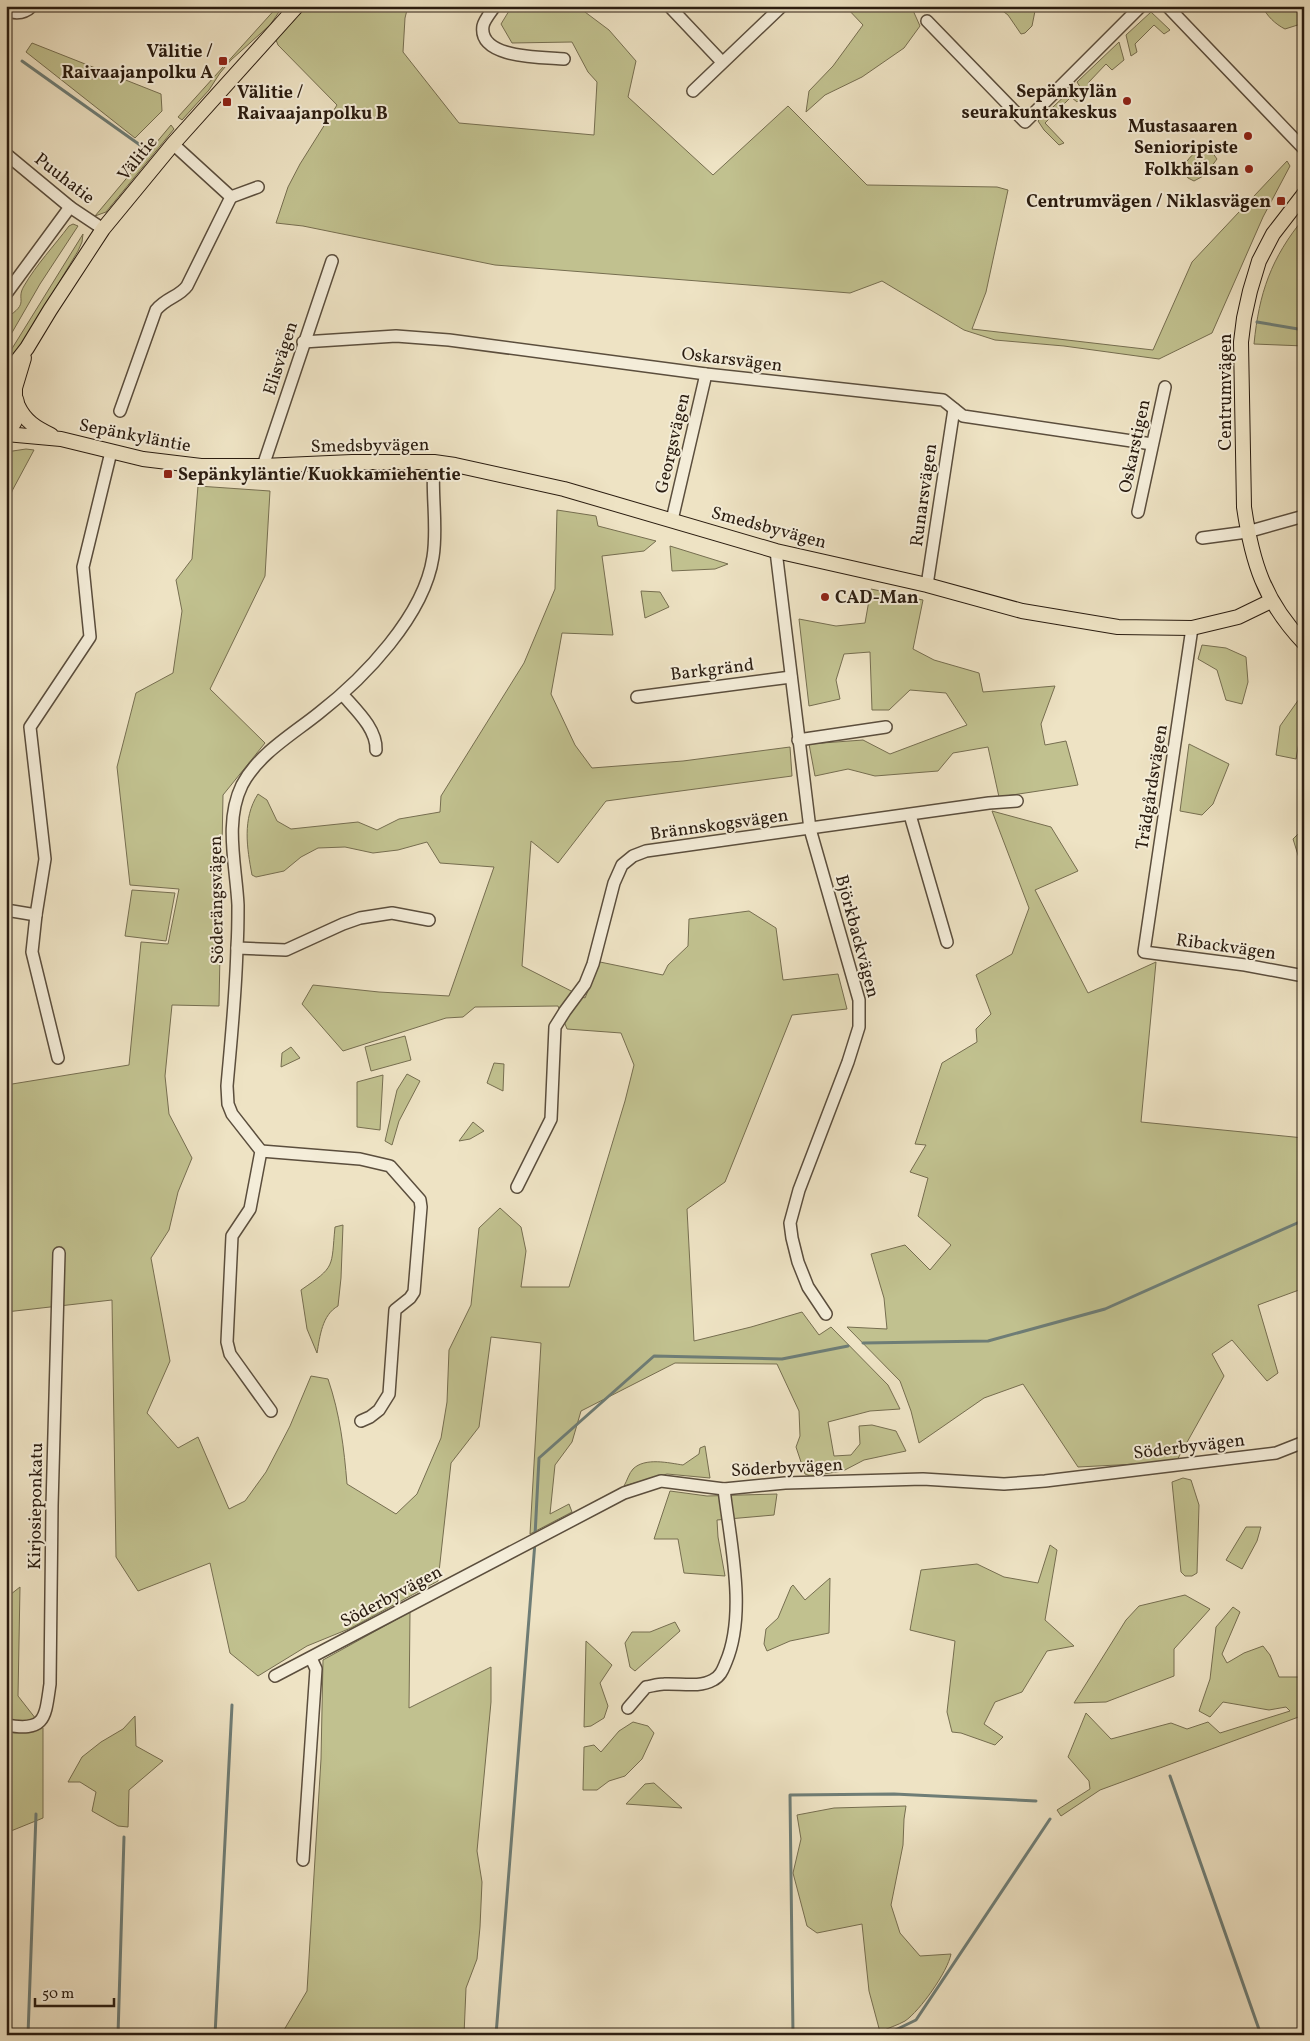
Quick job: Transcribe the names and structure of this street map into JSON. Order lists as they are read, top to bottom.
{
  "streets": {
    "main road": [
      "Välitie",
      "Centrumvägen",
      "Sepänkyläntie",
      "Smedsbyvägen"
    ],
    "street": [
      "Puuhatie",
      "Elisvägen",
      "Oskarsvägen",
      "Georgsvägen",
      "Oskarstigen",
      "Runarsvägen",
      "Barkgränd",
      "Trädgårdsvägen",
      "Brännskogsvägen",
      "Söderängsvägen",
      "Björkbackvägen",
      "Ribackvägen",
      "Söderbyvägen",
      "Kirjosieponkatu"
    ]
  },
  "crossings": [
    ["Välitie", "Puuhatie"],
    ["Välitie", "Sepänkyläntie"],
    ["Elisvägen", "Oskarsvägen"],
    ["Elisvägen", "Smedsbyvägen"],
    ["Oskarsvägen", "Georgsvägen"],
    ["Oskarsvägen", "Oskarstigen"],
    ["Oskarsvägen", "Runarsvägen"],
    ["Centrumvägen", "Smedsbyvägen"],
    ["Sepänkyläntie", "Smedsbyvägen"],
    ["Georgsvägen", "Smedsbyvägen"],
    ["Smedsbyvägen", "Runarsvägen"],
    ["Smedsbyvägen", "Trädgårdsvägen"],
    ["Smedsbyvägen", "Söderängsvägen"],
    ["Smedsbyvägen", "Björkbackvägen"],
    ["Barkgränd", "Björkbackvägen"],
    ["Trädgårdsvägen", "Ribackvägen"],
    ["Brännskogsvägen", "Björkbackvägen"]
  ],
  "places": {
    "transit": [
      "Välitie / Raivaajanpolku A",
      "Välitie / Raivaajanpolku B",
      "Centrumvägen / Niklasvägen",
      "Sepänkyläntie/Kuokkamiehentie"
    ],
    "other": [
      "Sepänkylän seurakuntakeskus",
      "Mustasaaren Senioripiste",
      "Folkhälsan",
      "CAD-Man"
    ]
  },
  "scale_bar": "50 m"
}
